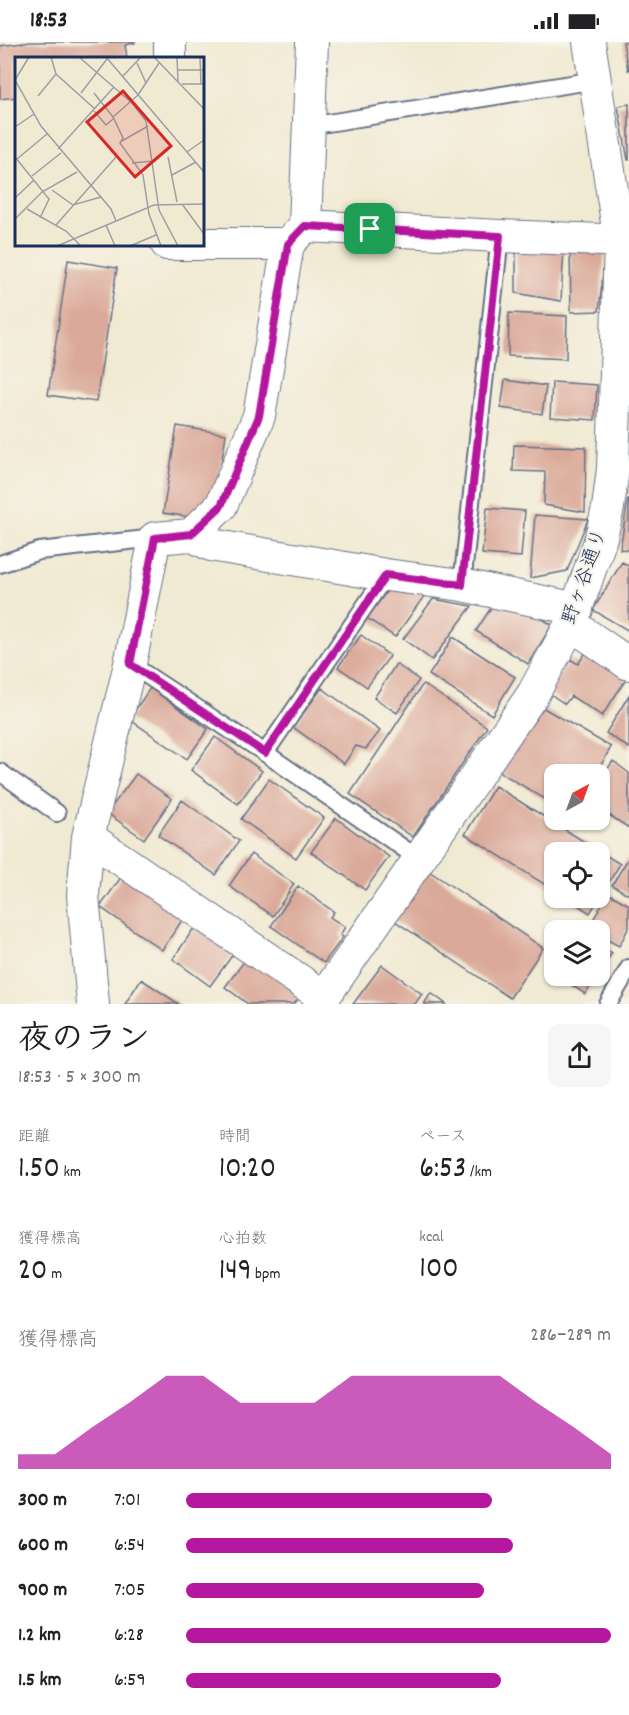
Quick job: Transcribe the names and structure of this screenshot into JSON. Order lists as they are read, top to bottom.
{
  "streets": {
    "street": ["野ヶ谷通り"]
  },
  "north": "top right",
  "page": {
    "status": "18:53",
    "heading": ["夜のラン", "18:53 · 5 × 300 m"],
    "stats": [
      ["距離", "1.50 km"],
      ["時間", "10:20"],
      ["ペース", "6:53 /km"],
      ["獲得標高", "20 m"],
      ["心拍数", "149 bpm"],
      ["kcal", "100"]
    ],
    "chart": ["獲得標高", "286–289 m"],
    "list": [
      {
        "name": "300 m",
        "note": "7:01"
      },
      {
        "name": "600 m",
        "note": "6:54"
      },
      {
        "name": "900 m",
        "note": "7:05"
      },
      {
        "name": "1.2 km",
        "note": "6:28"
      },
      {
        "name": "1.5 km",
        "note": "6:59"
      }
    ]
  }
}
